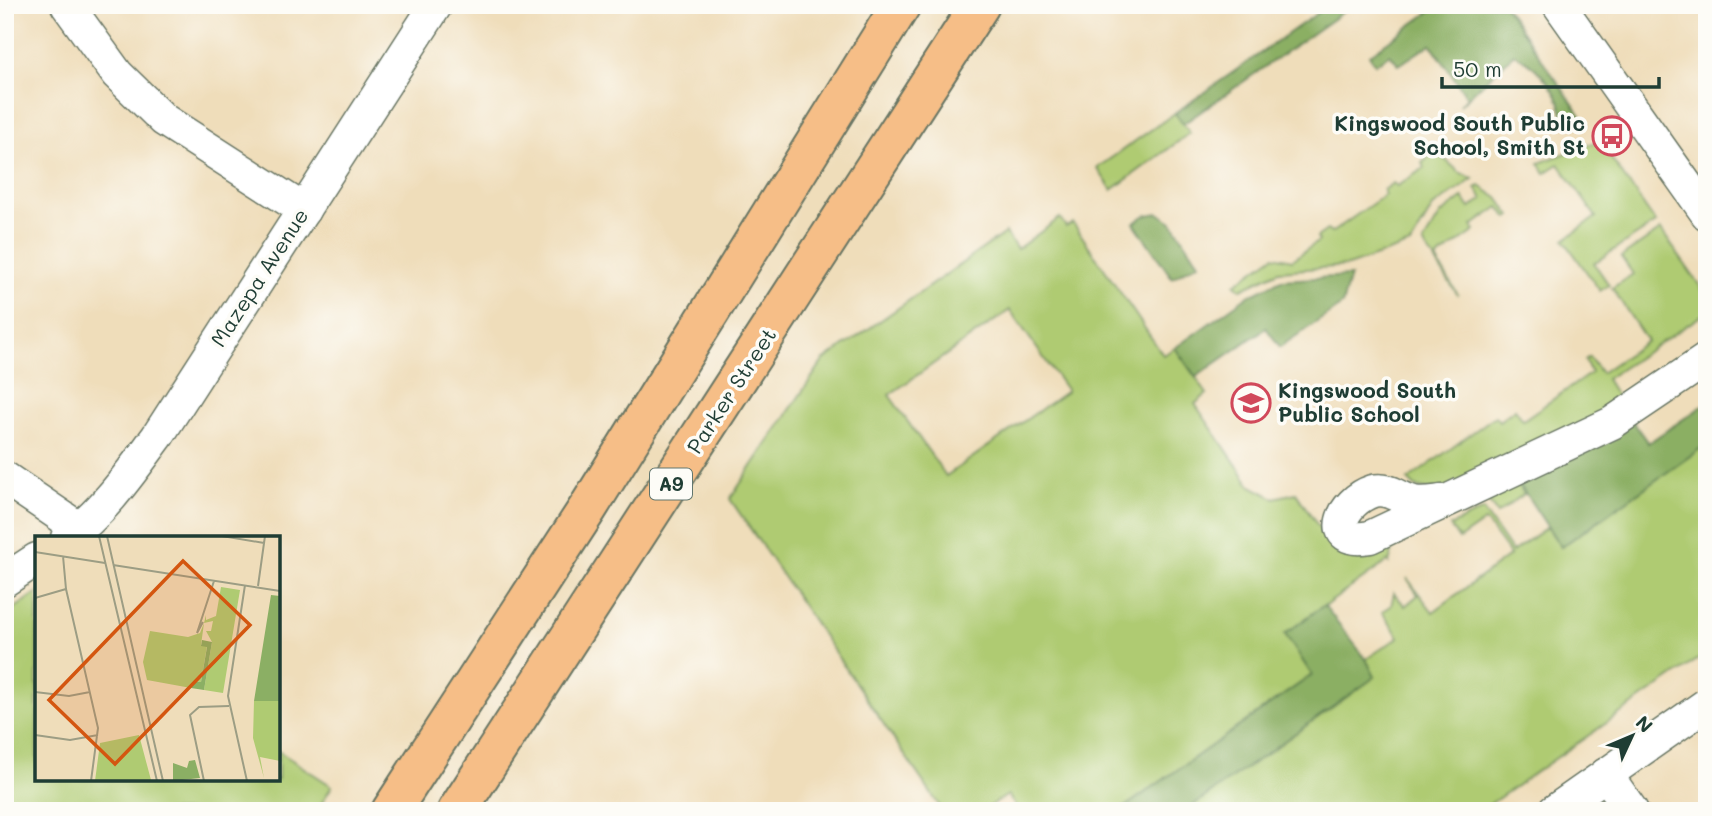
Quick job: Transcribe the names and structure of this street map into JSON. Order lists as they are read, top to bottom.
{
  "streets": {
    "highway": ["Parker Street", "A9"],
    "street": ["Mazepa Avenue"]
  },
  "places": {
    "bus stop": ["Kingswood South Public School, Smith St"],
    "school or university": ["Kingswood South Public School"]
  },
  "scale_bar": "50 m",
  "north": "top right"
}
